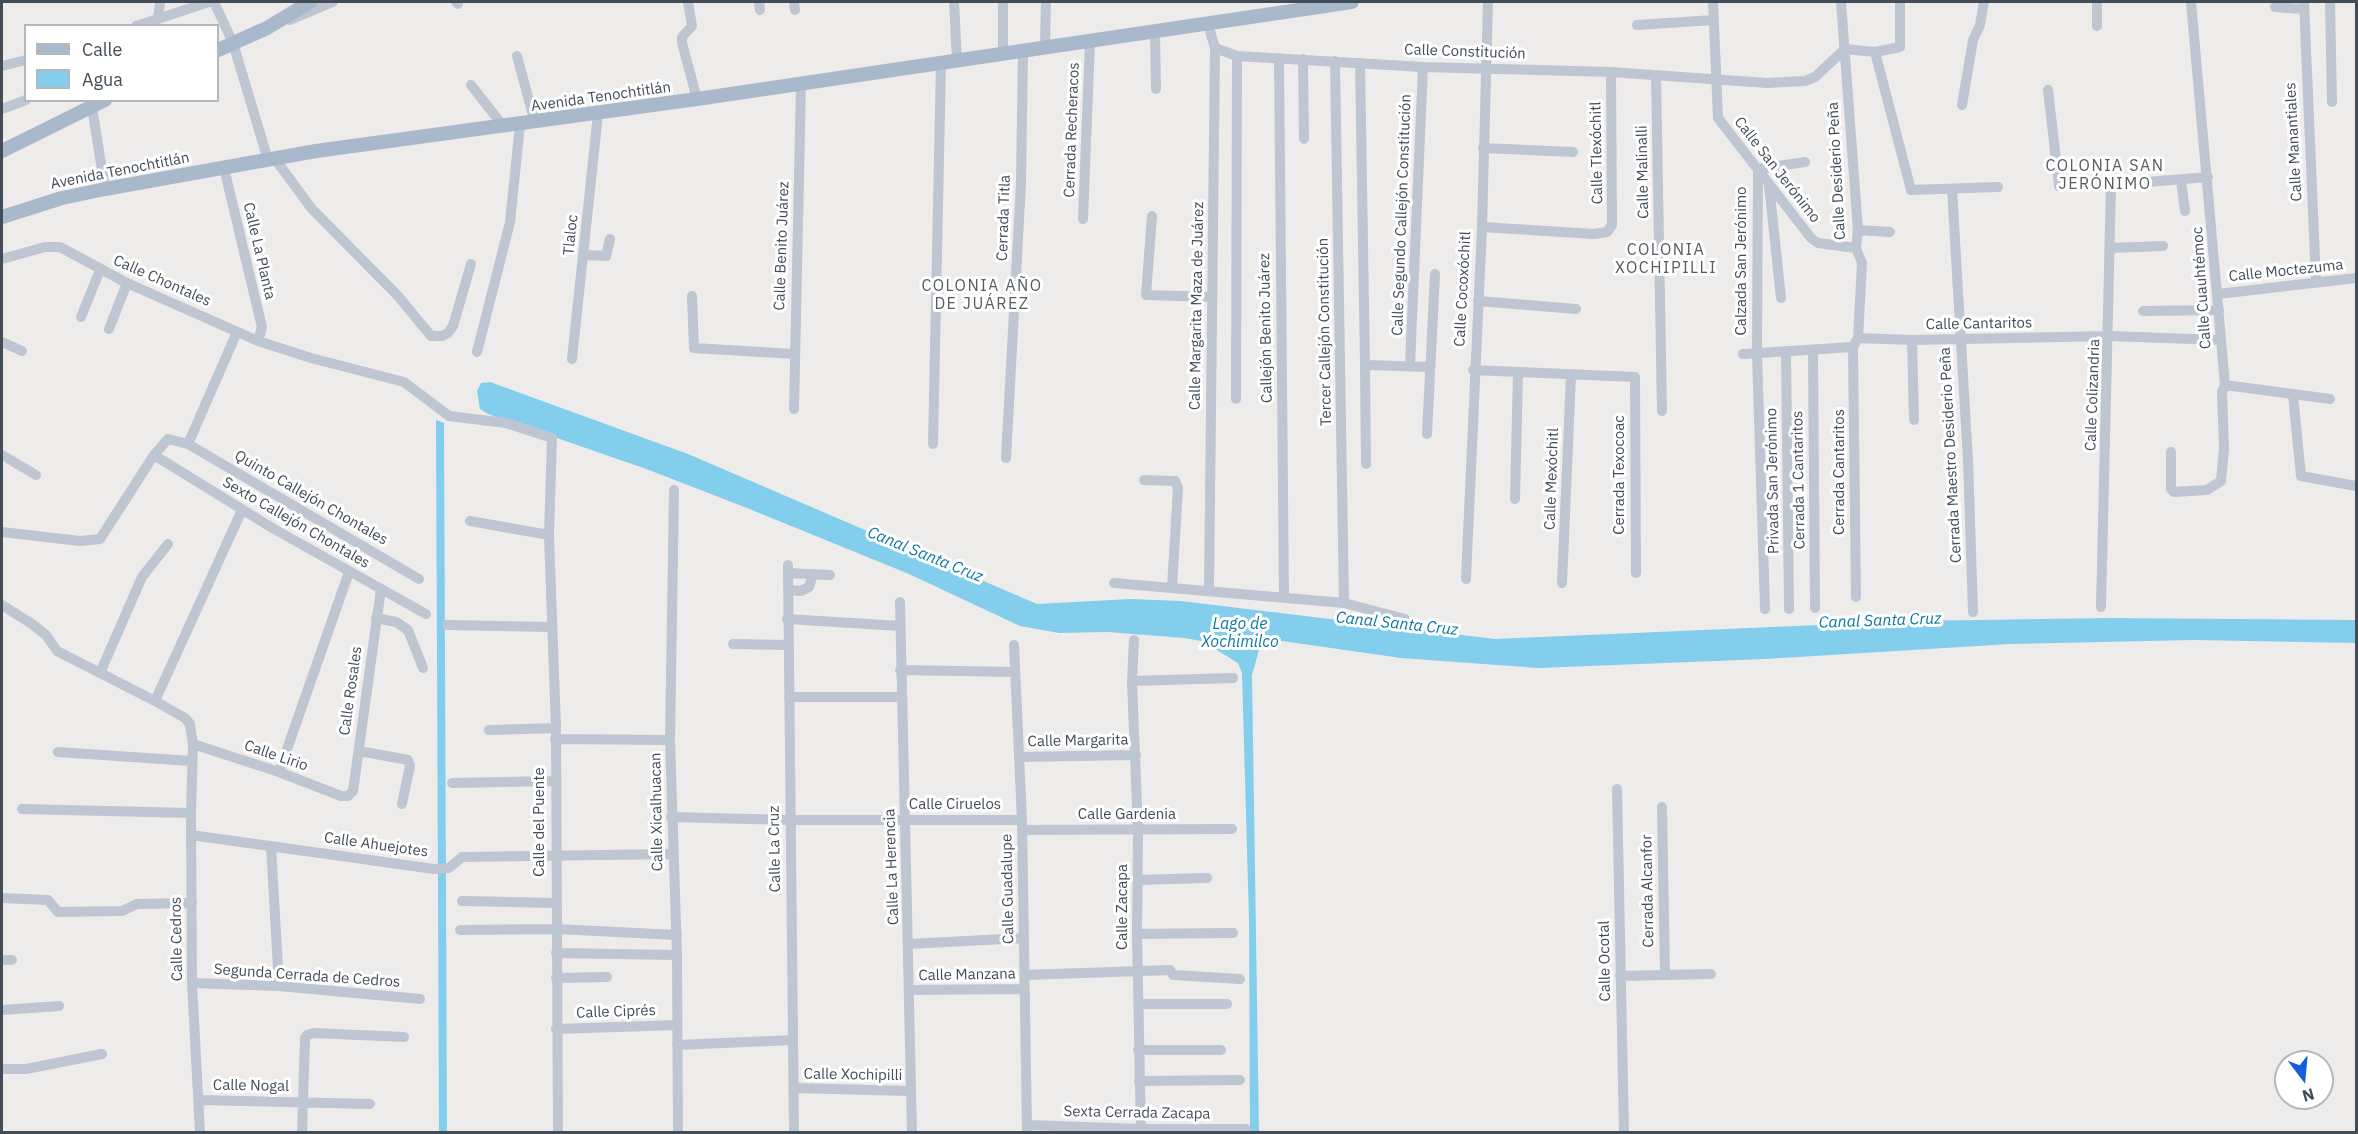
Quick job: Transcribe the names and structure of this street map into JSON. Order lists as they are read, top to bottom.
{
  "streets": {
    "main road": ["Avenida Tenochtitlán"],
    "street": [
      "Calle Constitución",
      "Cerrada Recheracos",
      "Calle Manantiales",
      "Calle Tlexóchitl",
      "Calle San Jerónimo",
      "Calle Desiderio Peña",
      "Calle Malinalli",
      "Calle Segundo Callejón Constitución",
      "Cerrada Titla",
      "Tlaloc",
      "Calle Benito Juárez",
      "Calle La Planta",
      "Calzada San Jerónimo",
      "Calle Moctezuma",
      "Calle Chontales",
      "Calle Cuauhtémoc",
      "Calle Cocoxóchitl",
      "Calle Margarita Maza de Juárez",
      "Calle Cantaritos",
      "Callejón Benito Juárez",
      "Tercer Callejón Constitución",
      "Calle Colizandria",
      "Cerrada Maestro Desiderio Peña",
      "Cerrada Cantaritos",
      "Cerrada Texocoac",
      "Calle Mexóchitl",
      "Cerrada 1 Cantaritos",
      "Privada San Jerónimo",
      "Quinto Callejón Chontales",
      "Sexto Callejón Chontales",
      "Calle Rosales",
      "Calle Margarita",
      "Calle Lirio",
      "Calle Ciruelos",
      "Calle Xicalhuacan",
      "Calle Gardenia",
      "Calle del Puente",
      "Calle Ahuejotes",
      "Calle La Cruz",
      "Calle La Herencia",
      "Calle Guadalupe",
      "Cerrada Alcanfor",
      "Calle Zacapa",
      "Calle Cedros",
      "Calle Ocotal",
      "Calle Manzana",
      "Segunda Cerrada de Cedros",
      "Calle Ciprés",
      "Calle Xochipilli",
      "Calle Nogal",
      "Sexta Cerrada Zacapa"
    ]
  },
  "crossings": [
    ["Calle Constitución", "Calle Tlexóchitl"],
    ["Calle Constitución", "Calle San Jerónimo"],
    ["Calle Constitución", "Calle Desiderio Peña"],
    ["Calle Constitución", "Calle Malinalli"],
    ["Calle Constitución", "Calle Segundo Callejón Constitución"],
    ["Calle Constitución", "Calle Cocoxóchitl"],
    ["Calle Constitución", "Calle Margarita Maza de Juárez"],
    ["Calle Constitución", "Callejón Benito Juárez"],
    ["Calle Constitución", "Tercer Callejón Constitución"],
    ["Avenida Tenochtitlán", "Cerrada Recheracos"],
    ["Avenida Tenochtitlán", "Cerrada Titla"],
    ["Avenida Tenochtitlán", "Tlaloc"],
    ["Avenida Tenochtitlán", "Calle Benito Juárez"],
    ["Avenida Tenochtitlán", "Calle La Planta"],
    ["Avenida Tenochtitlán", "Calle Margarita Maza de Juárez"],
    ["Calle Manantiales", "Calle Moctezuma"],
    ["Calle Tlexóchitl", "Calle Cocoxóchitl"],
    ["Calle San Jerónimo", "Calle Desiderio Peña"],
    ["Calle San Jerónimo", "Calzada San Jerónimo"],
    ["Calle Desiderio Peña", "Calle Cantaritos"],
    ["Calle Desiderio Peña", "Cerrada Cantaritos"],
    ["Calle La Planta", "Calle Chontales"],
    ["Calzada San Jerónimo", "Calle Cantaritos"],
    ["Calle Moctezuma", "Calle Cuauhtémoc"],
    ["Calle Chontales", "Calle del Puente"],
    ["Calle Cuauhtémoc", "Calle Cantaritos"],
    ["Calle Cantaritos", "Calle Colizandria"],
    ["Calle Cantaritos", "Cerrada Maestro Desiderio Peña"],
    ["Calle Cantaritos", "Cerrada Cantaritos"],
    ["Calle Cantaritos", "Cerrada 1 Cantaritos"],
    ["Calle Cantaritos", "Privada San Jerónimo"],
    ["Cerrada Texocoac", "Calle Mexóchitl"],
    ["Quinto Callejón Chontales", "Sexto Callejón Chontales"],
    ["Sexto Callejón Chontales", "Calle Rosales"],
    ["Calle Rosales", "Calle Lirio"],
    ["Calle Margarita", "Calle Guadalupe"],
    ["Calle Margarita", "Calle Zacapa"],
    ["Calle Lirio", "Calle Cedros"],
    ["Calle Ciruelos", "Calle Xicalhuacan"],
    ["Calle Ciruelos", "Calle Gardenia"],
    ["Calle Ciruelos", "Calle La Cruz"],
    ["Calle Ciruelos", "Calle La Herencia"],
    ["Calle Ciruelos", "Calle Guadalupe"],
    ["Calle Xicalhuacan", "Calle Ahuejotes"],
    ["Calle Xicalhuacan", "Calle Ciprés"],
    ["Calle Gardenia", "Calle Guadalupe"],
    ["Calle Gardenia", "Calle Zacapa"],
    ["Calle del Puente", "Calle Ahuejotes"],
    ["Calle del Puente", "Calle Ciprés"],
    ["Calle Ahuejotes", "Calle Cedros"],
    ["Calle La Cruz", "Calle Xochipilli"],
    ["Calle La Herencia", "Calle Manzana"],
    ["Calle La Herencia", "Calle Xochipilli"],
    ["Calle Guadalupe", "Calle Manzana"],
    ["Calle Guadalupe", "Sexta Cerrada Zacapa"],
    ["Calle Zacapa", "Sexta Cerrada Zacapa"],
    ["Calle Cedros", "Segunda Cerrada de Cedros"],
    ["Calle Cedros", "Calle Nogal"]
  ],
  "districts": ["COLONIA SAN JERÓNIMO", "COLONIA XOCHIPILLI", "COLONIA AÑO DE JUÁREZ"],
  "water": ["Canal Santa Cruz", "Lago de Xochimilco"],
  "legend": ["Calle", "Agua"],
  "north": "bottom"
}
